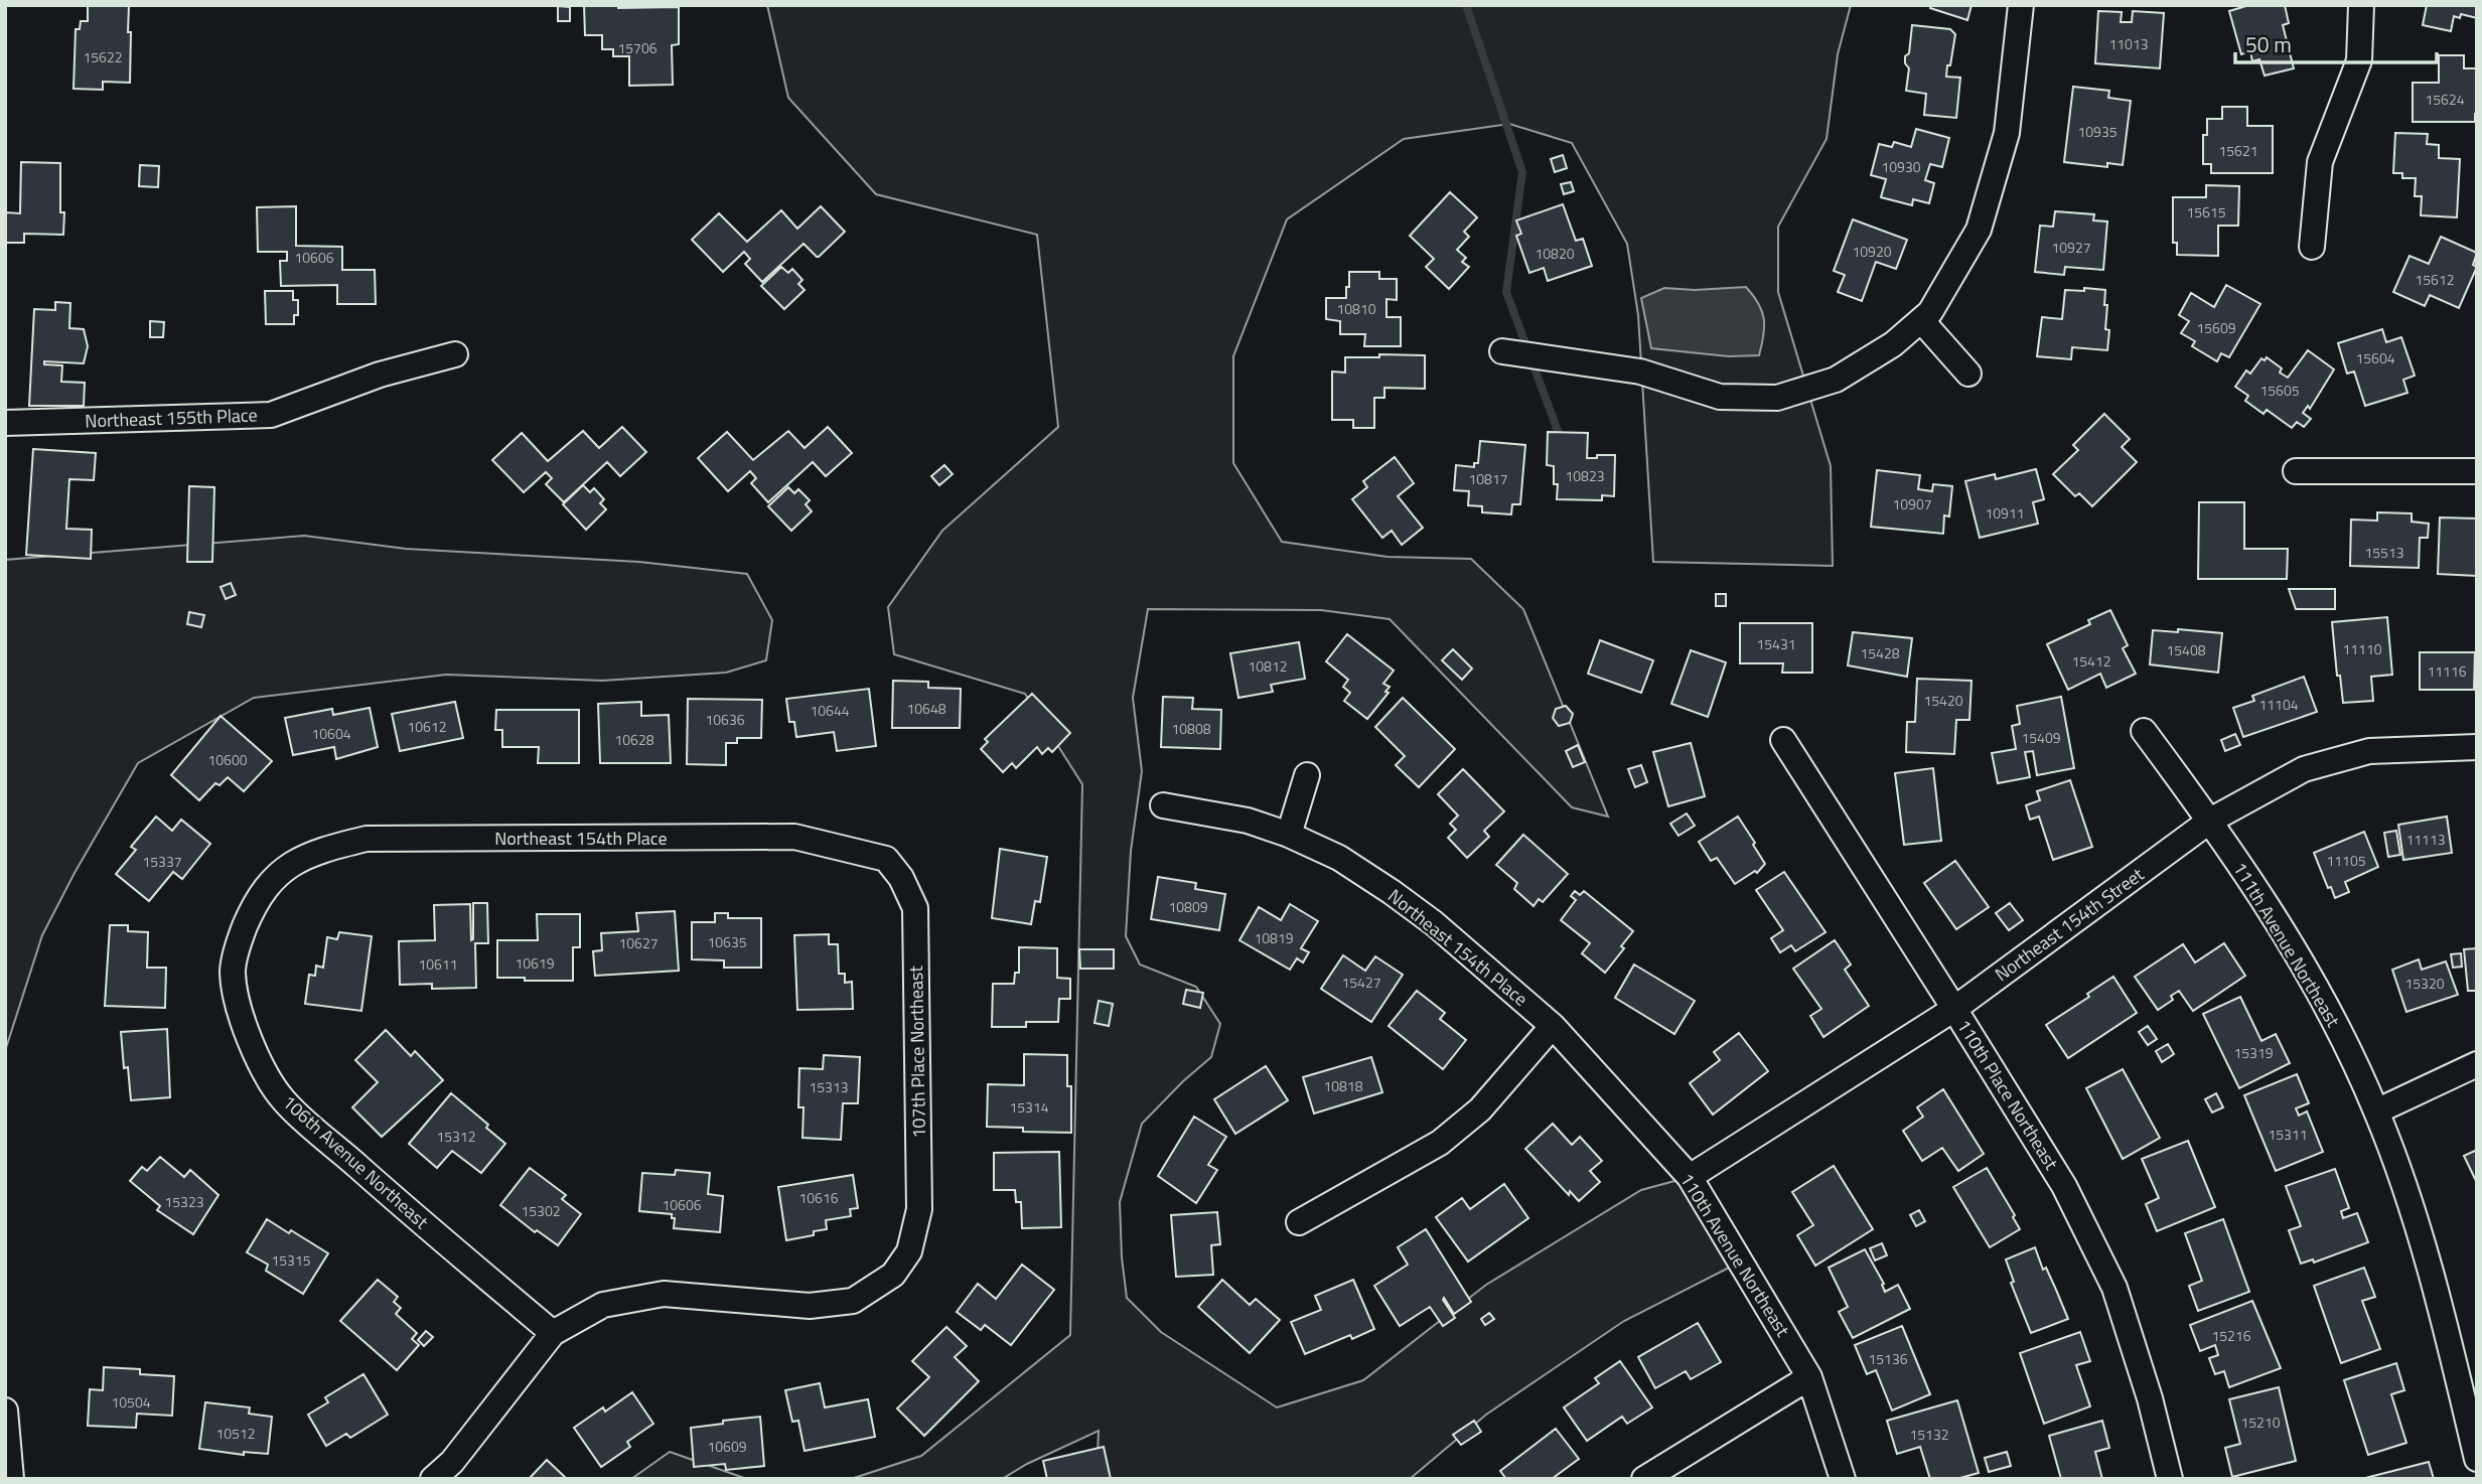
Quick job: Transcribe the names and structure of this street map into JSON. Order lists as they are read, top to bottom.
{
  "streets": {
    "street": [
      "Northeast 155th Place",
      "Northeast 154th Place",
      "Northeast 154th Street",
      "111th Avenue Northeast",
      "107th Place Northeast",
      "110th Place Northeast",
      "106th Avenue Northeast",
      "110th Avenue Northeast"
    ]
  },
  "crossings": [
    ["Northeast 154th Place", "107th Place Northeast"],
    ["Northeast 154th Place", "106th Avenue Northeast"],
    ["Northeast 154th Place", "110th Avenue Northeast"],
    ["Northeast 154th Street", "111th Avenue Northeast"],
    ["Northeast 154th Street", "110th Place Northeast"],
    ["Northeast 154th Street", "110th Avenue Northeast"],
    ["107th Place Northeast", "106th Avenue Northeast"]
  ],
  "house_numbers": [
    "11013",
    "15706",
    "15622",
    "15624",
    "10935",
    "15621",
    "10930",
    "15615",
    "10927",
    "10920",
    "10820",
    "10606",
    "15612",
    "10810",
    "15609",
    "15604",
    "15605",
    "10823",
    "10817",
    "10907",
    "10911",
    "15513",
    "15431",
    "11110",
    "15408",
    "15428",
    "15412",
    "10812",
    "11116",
    "15420",
    "11104",
    "10648",
    "10644",
    "10636",
    "10612",
    "10808",
    "10604",
    "15409",
    "10628",
    "10600",
    "11113",
    "11105",
    "15337",
    "10809",
    "10819",
    "10635",
    "10627",
    "10619",
    "10611",
    "15427",
    "15320",
    "15319",
    "10818",
    "15313",
    "15314",
    "15311",
    "15312",
    "10616",
    "15323",
    "10606",
    "15302",
    "15315",
    "15216",
    "15136",
    "10504",
    "15210",
    "10512",
    "15132",
    "10609"
  ],
  "scale_bar": "50 m"
}
